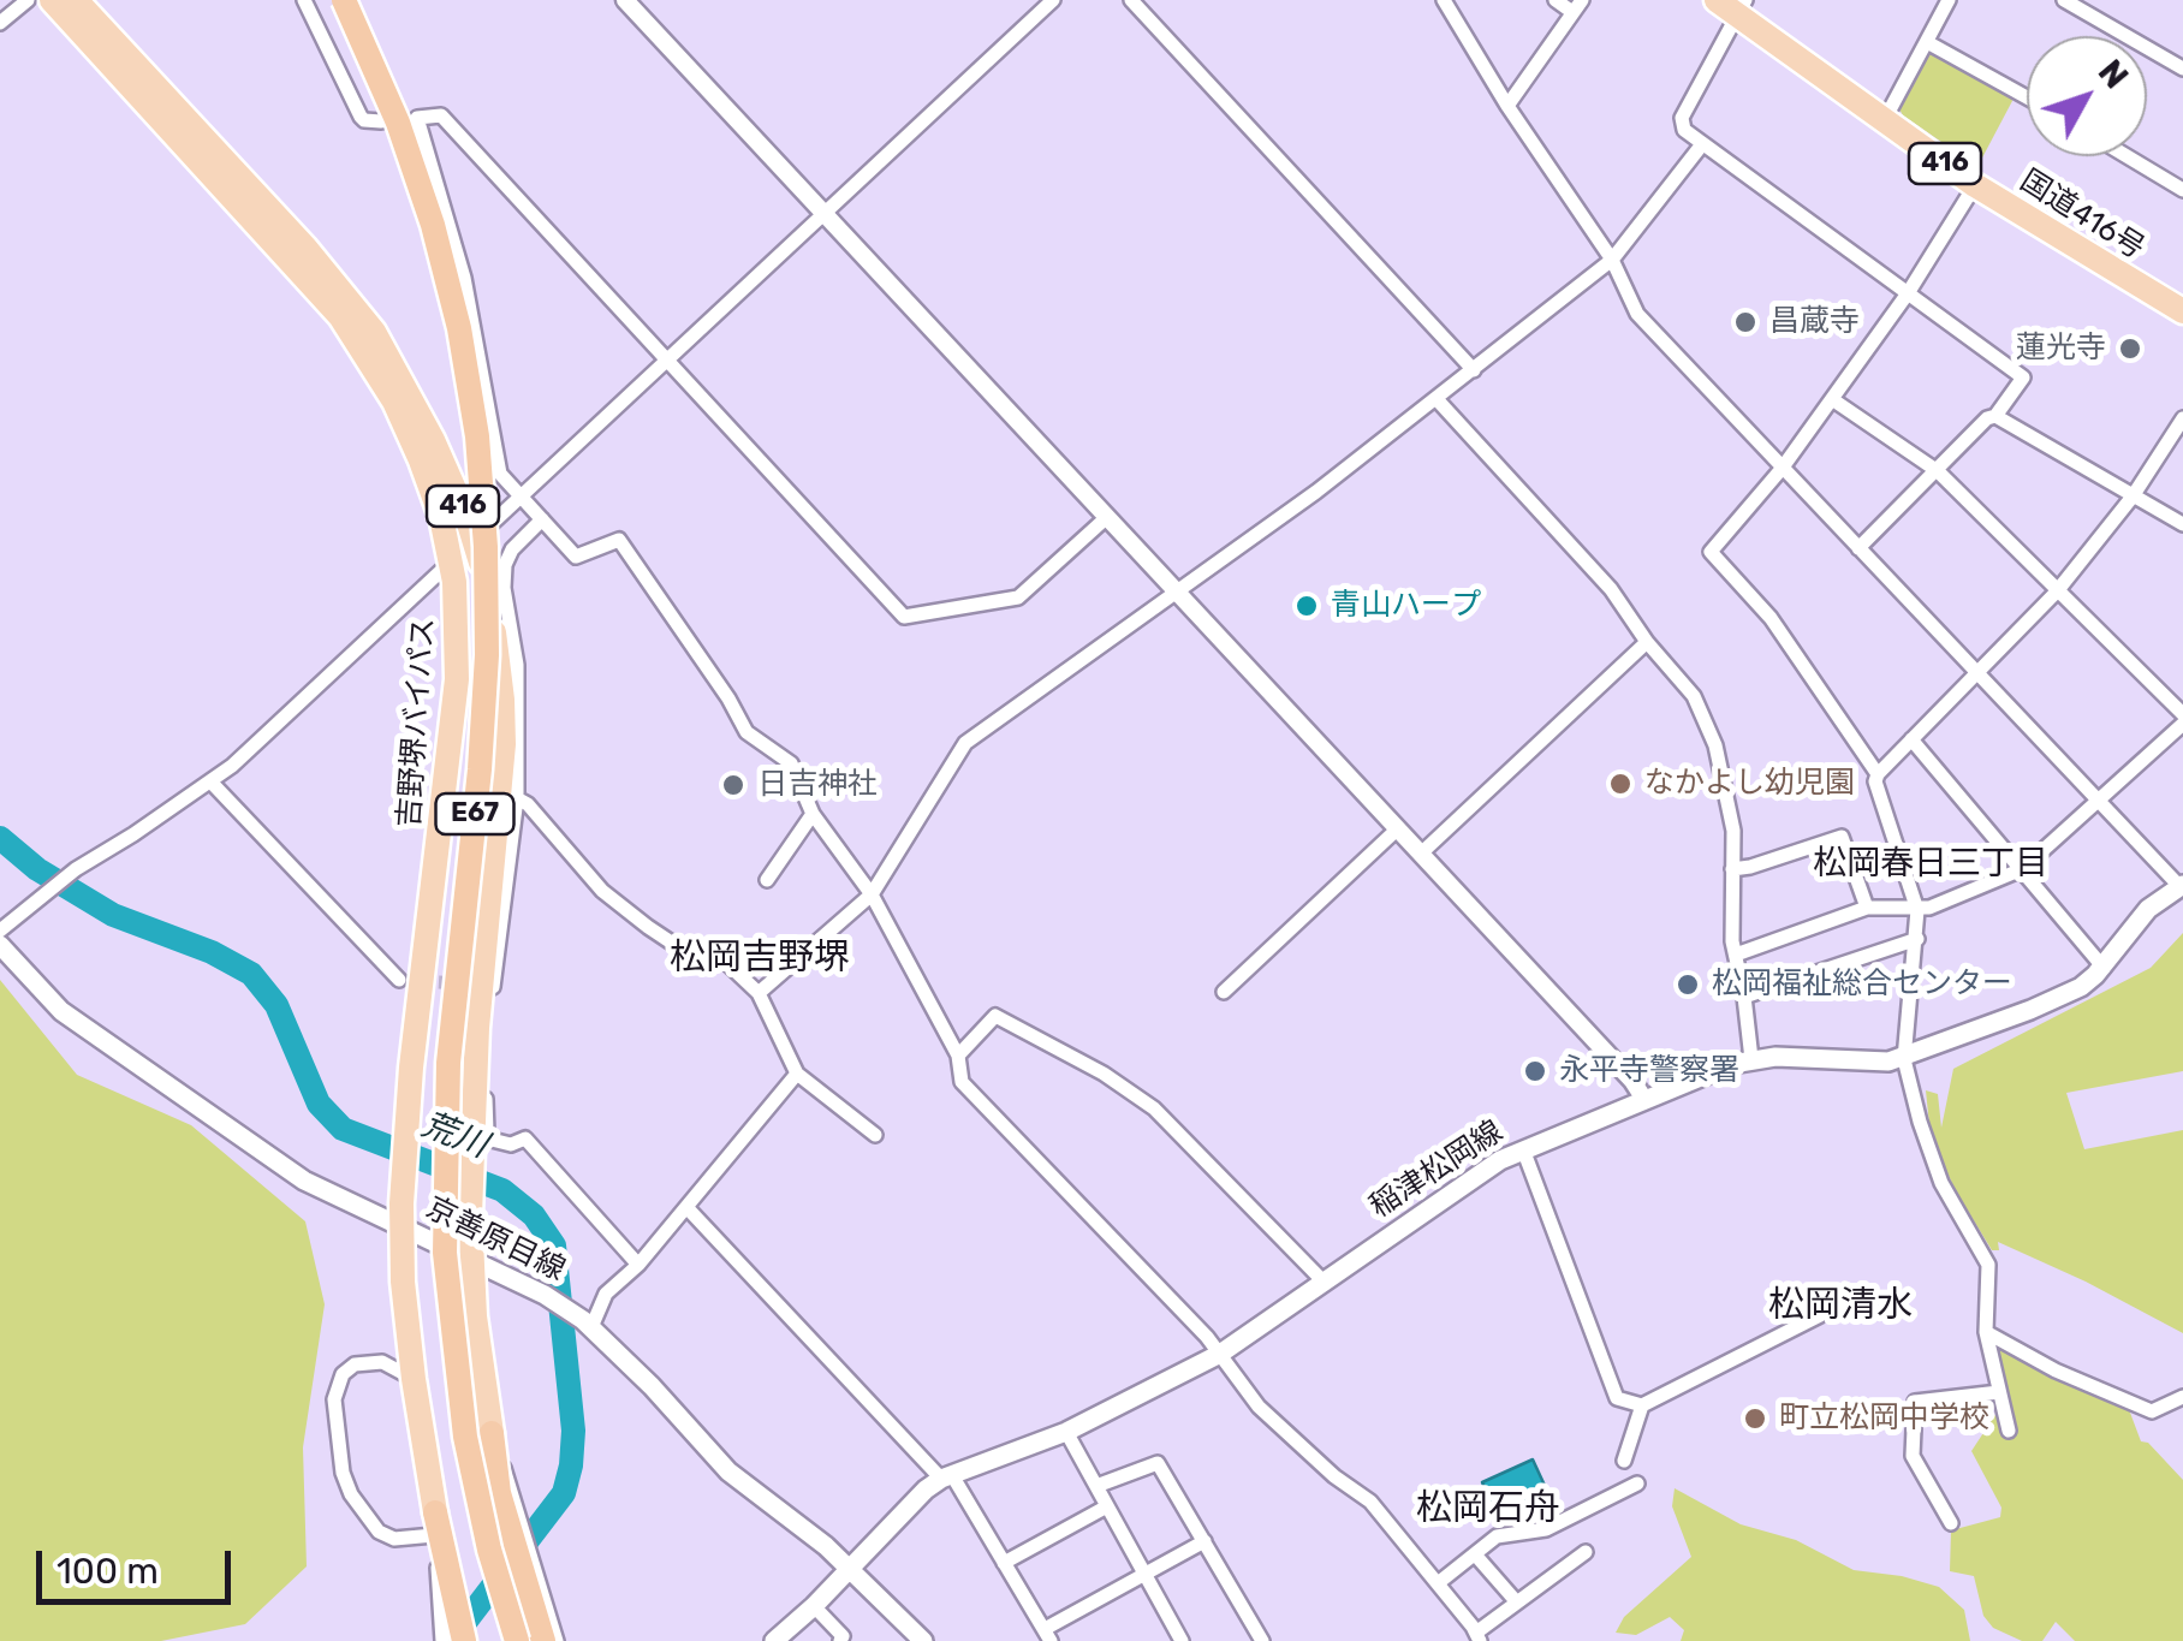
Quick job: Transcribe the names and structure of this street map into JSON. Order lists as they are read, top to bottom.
{
  "streets": {
    "highway": [
      "416",
      "国道416号",
      "吉野堺バイパス",
      "E67"
    ],
    "main road": ["稲津松岡線", "京善原目線"]
  },
  "crossings": [
    ["416", "京善原目線"],
    ["吉野堺バイパス", "京善原目線"],
    ["稲津松岡線", "京善原目線"]
  ],
  "districts": [
    "松岡春日三丁目",
    "松岡吉野堺",
    "松岡清水",
    "松岡石舟"
  ],
  "water": ["荒川"],
  "places": [
    "昌蔵寺",
    "蓮光寺",
    "青山ハープ",
    "なかよし幼児園",
    "日吉神社",
    "松岡福祉総合センター",
    "永平寺警察署",
    "町立松岡中学校"
  ],
  "scale_bar": "100 m",
  "north": "top right"
}
